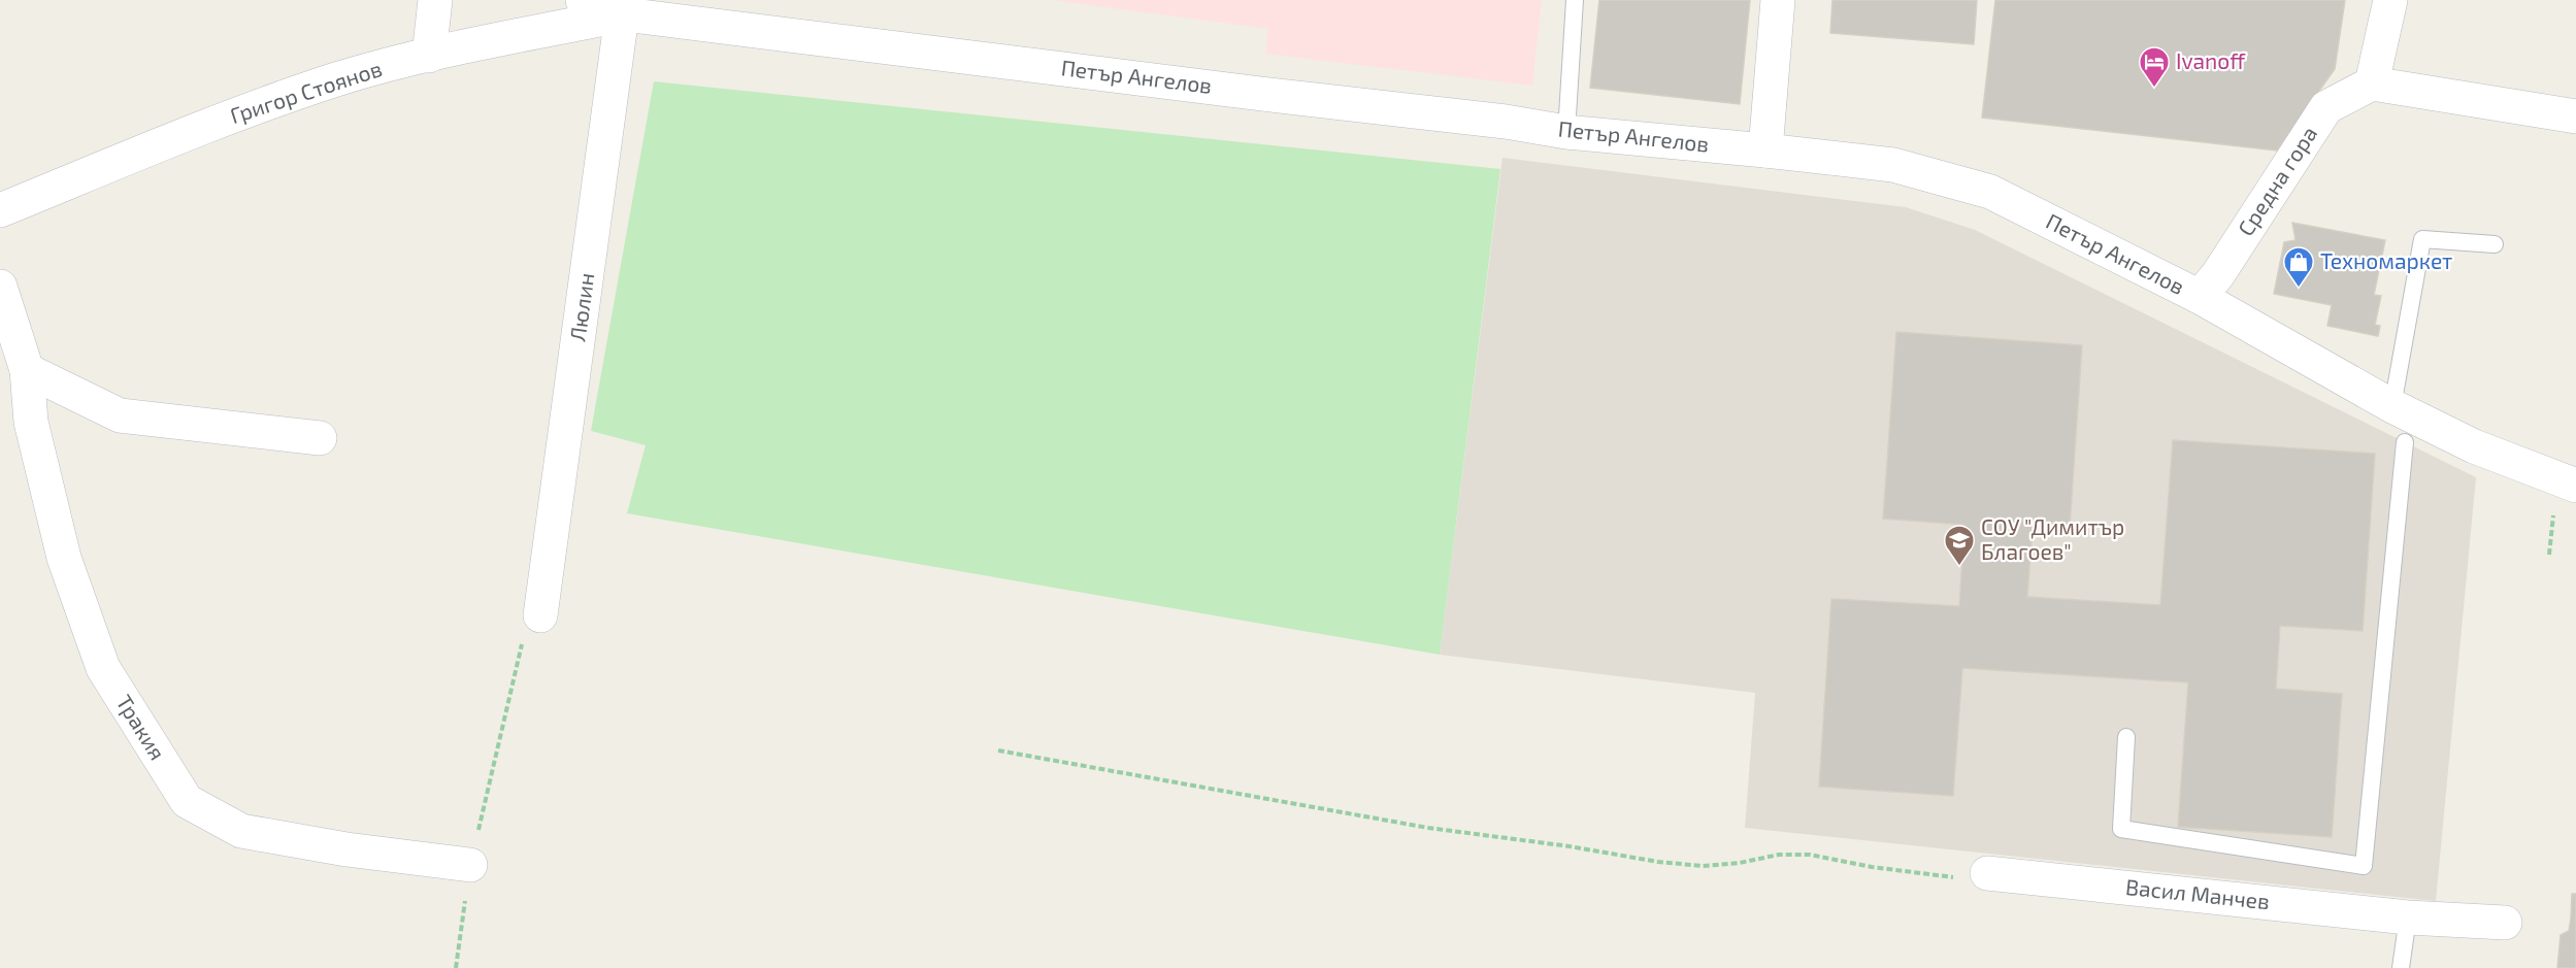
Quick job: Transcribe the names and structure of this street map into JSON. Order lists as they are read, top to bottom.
{
  "streets": {
    "street": [
      "Петър Ангелов",
      "Григор Стоянов",
      "Средна гора",
      "Люлин",
      "Тракия",
      "Васил Манчев"
    ]
  },
  "crossings": [
    ["Петър Ангелов", "Григор Стоянов"],
    ["Петър Ангелов", "Средна гора"],
    ["Петър Ангелов", "Люлин"],
    ["Григор Стоянов", "Люлин"]
  ],
  "places": {
    "hotel": ["Ivanoff"],
    "shop": ["Техномаркет"],
    "school or university": ["СОУ \"Димитър Благоев\""]
  }
}
